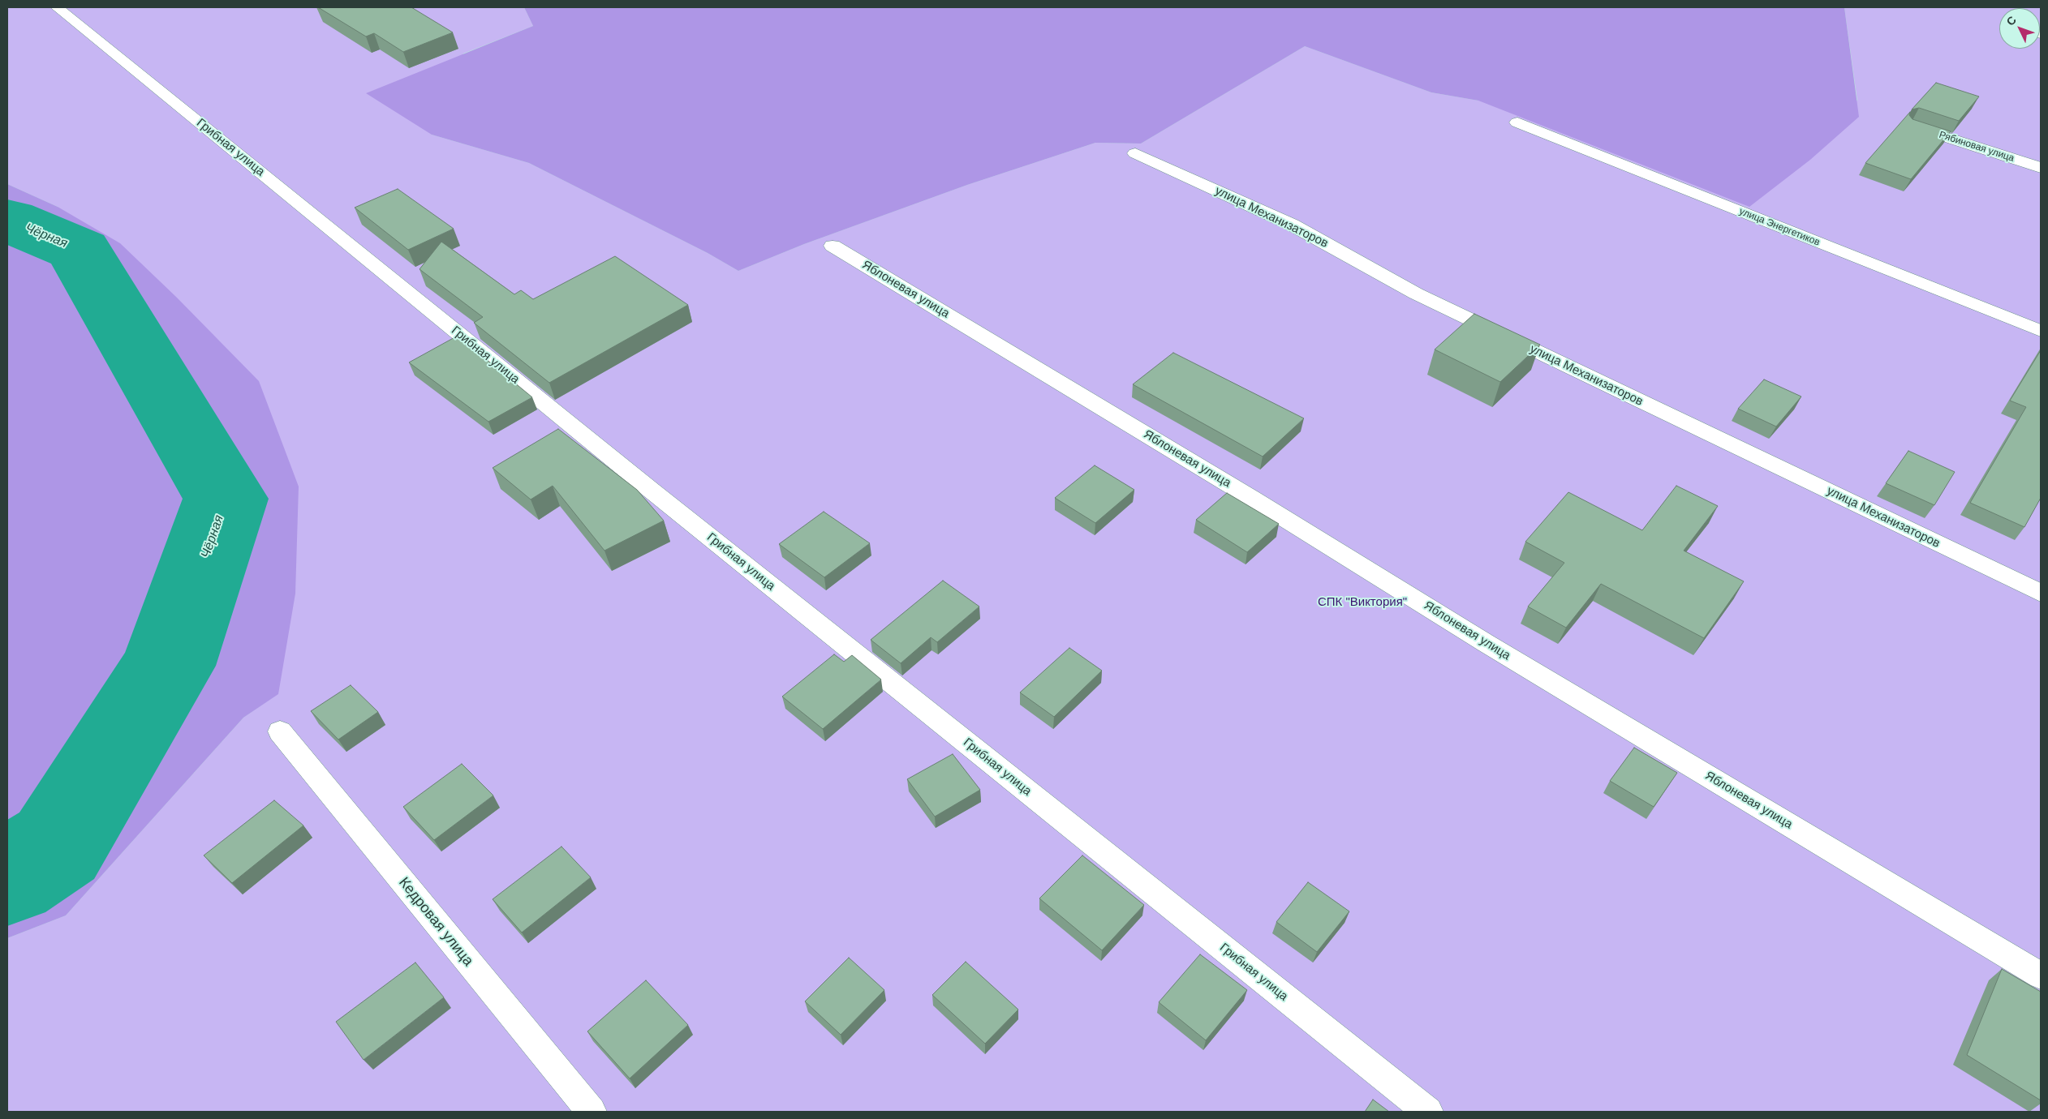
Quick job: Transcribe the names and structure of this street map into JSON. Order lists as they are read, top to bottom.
{
  "streets": {
    "street": [
      "Рябиновая улица",
      "Грибная улица",
      "улица Механизаторов",
      "улица Энергетиков",
      "Яблоневая улица",
      "Кедровая улица"
    ]
  },
  "water": ["Чёрная"],
  "parks": ["СПК \"Виктория\""],
  "north": "top left"
}
